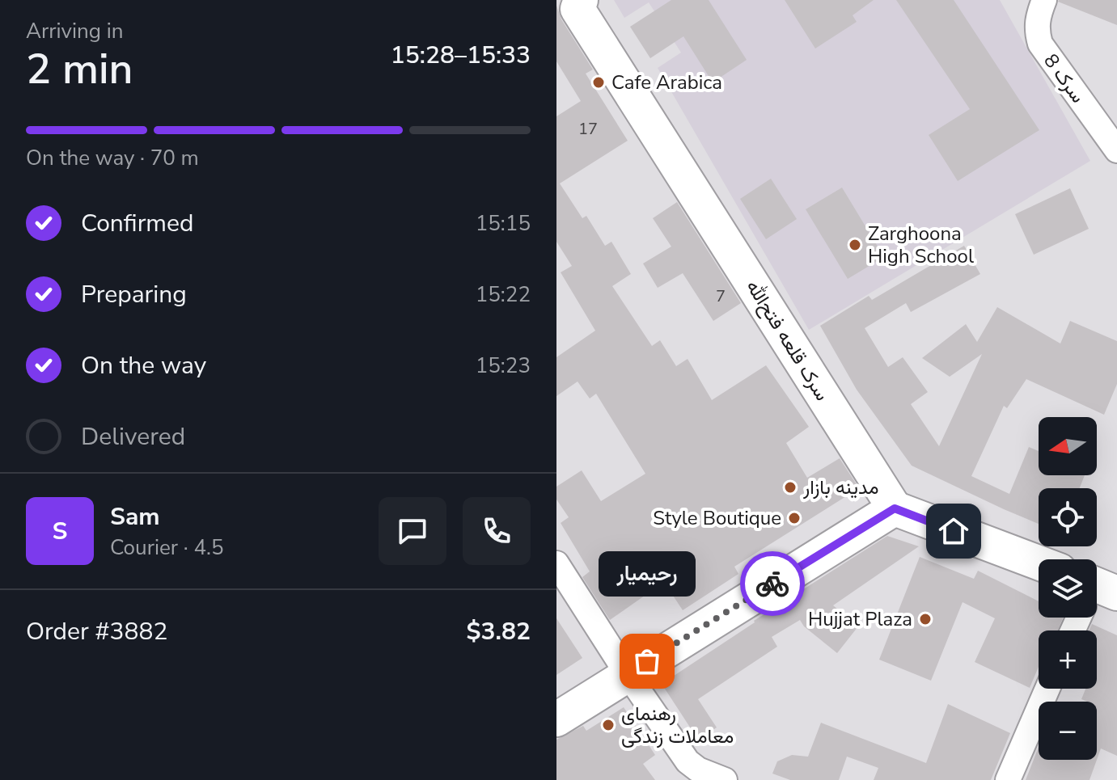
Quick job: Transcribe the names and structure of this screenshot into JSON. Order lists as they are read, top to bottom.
{
  "streets": {
    "main road": ["سرک قلعه فتح‌الله"],
    "street": ["سرک 8"]
  },
  "places": [
    "Cafe Arabica",
    "Zarghoona High School",
    "مدینه بازار",
    "Style Boutique",
    "Hujjat Plaza",
    "رحیمیار",
    "رهنمای معاملات زندگی"
  ],
  "house_numbers": ["17", "7"],
  "north": "left",
  "page": {
    "heading": ["2 min", "Arriving in", "15:28–15:33"],
    "panel": [
      "Sam",
      "Courier · 4.5",
      "Order #3882",
      "$3.82"
    ],
    "bar": "On the way · 70 m",
    "list": [
      ["Confirmed", "15:15"],
      ["Preparing", "15:22"],
      ["On the way", "15:23"],
      "Delivered"
    ],
    "map_buttons": ["+", "−"],
    "round": "S",
    "bubble": "رحیمیار"
  }
}
